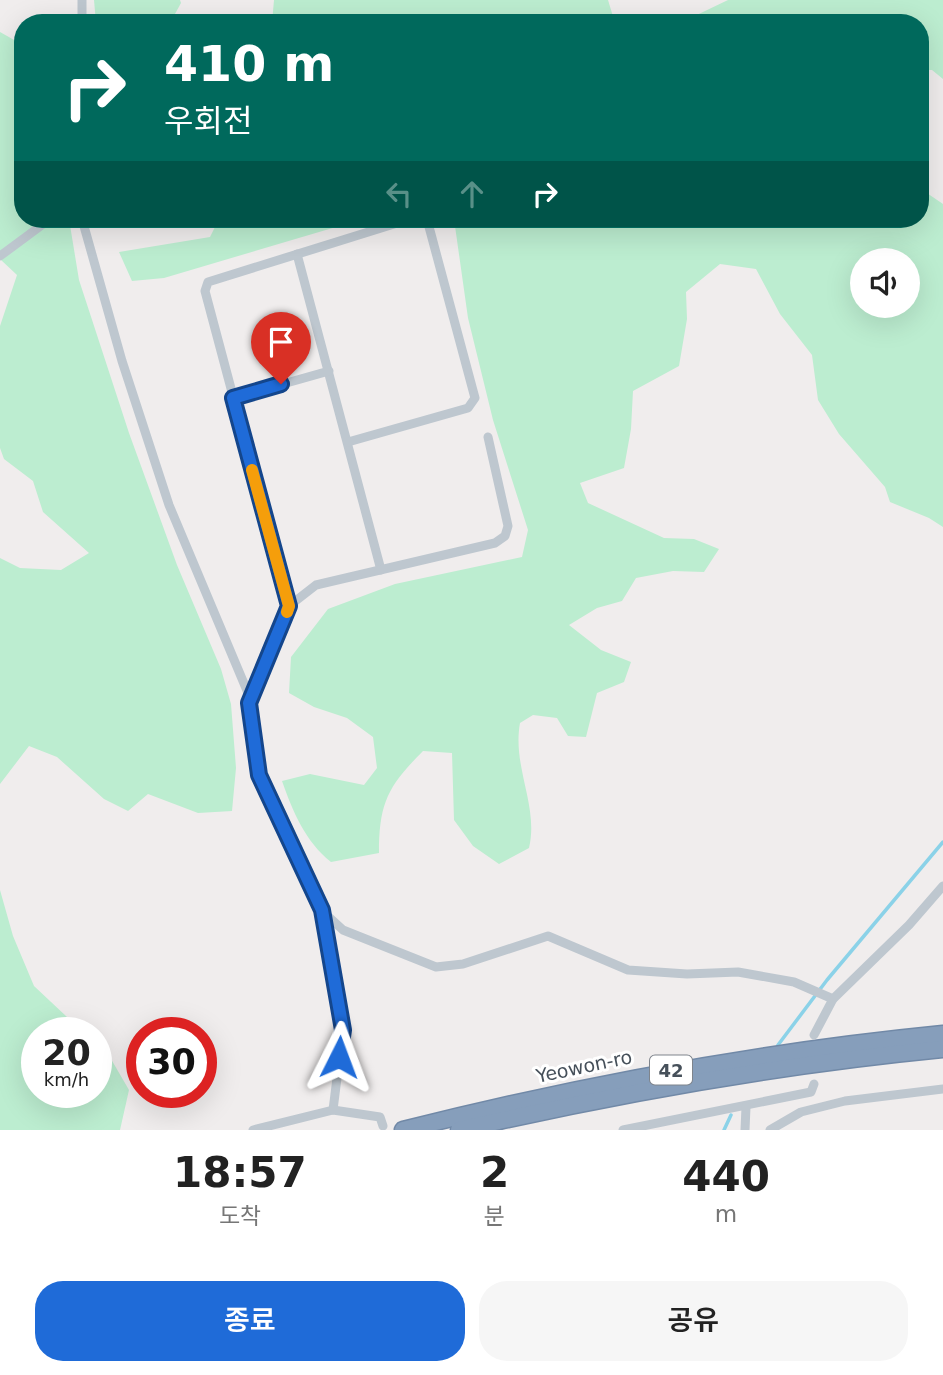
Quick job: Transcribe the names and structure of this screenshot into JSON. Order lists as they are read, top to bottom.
{
  "streets": {
    "highway": ["Yeowon-ro", "42"]
  },
  "page": {
    "turn": ["410 m", "우회전"],
    "speed": "20 km/h",
    "limit": "30",
    "eta": [
      "18:57",
      "도착",
      "2",
      "분",
      "440",
      "m"
    ],
    "buttons": ["종료", "공유"]
  }
}
